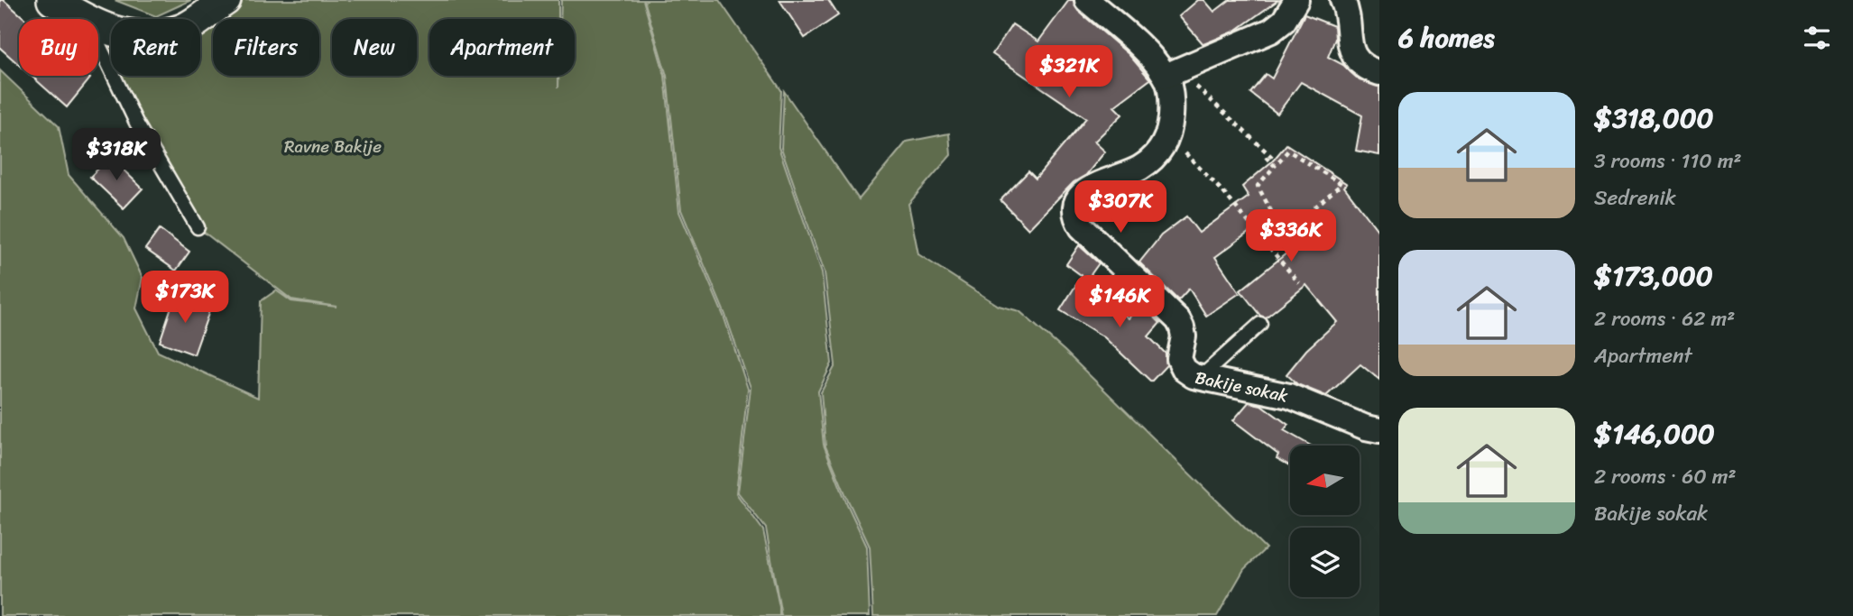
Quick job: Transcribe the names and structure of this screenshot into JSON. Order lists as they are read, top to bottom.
{
  "streets": {
    "street": ["Bakije sokak"]
  },
  "parks": ["Ravne Bakije"],
  "north": "left",
  "page": {
    "heading": "6 homes",
    "chip": [
      "Buy",
      "Rent",
      "Filters",
      "New",
      "Apartment"
    ],
    "price": [
      "$321K",
      "$318K",
      "$307K",
      "$336K",
      "$173K",
      "$146K"
    ],
    "list": [
      {
        "name": "$318,000",
        "note": "3 rooms · 110 m² · Sedrenik"
      },
      {
        "name": "$173,000",
        "note": "2 rooms · 62 m² · Apartment"
      },
      {
        "name": "$146,000",
        "note": "2 rooms · 60 m² · Bakije sokak"
      }
    ]
  }
}
